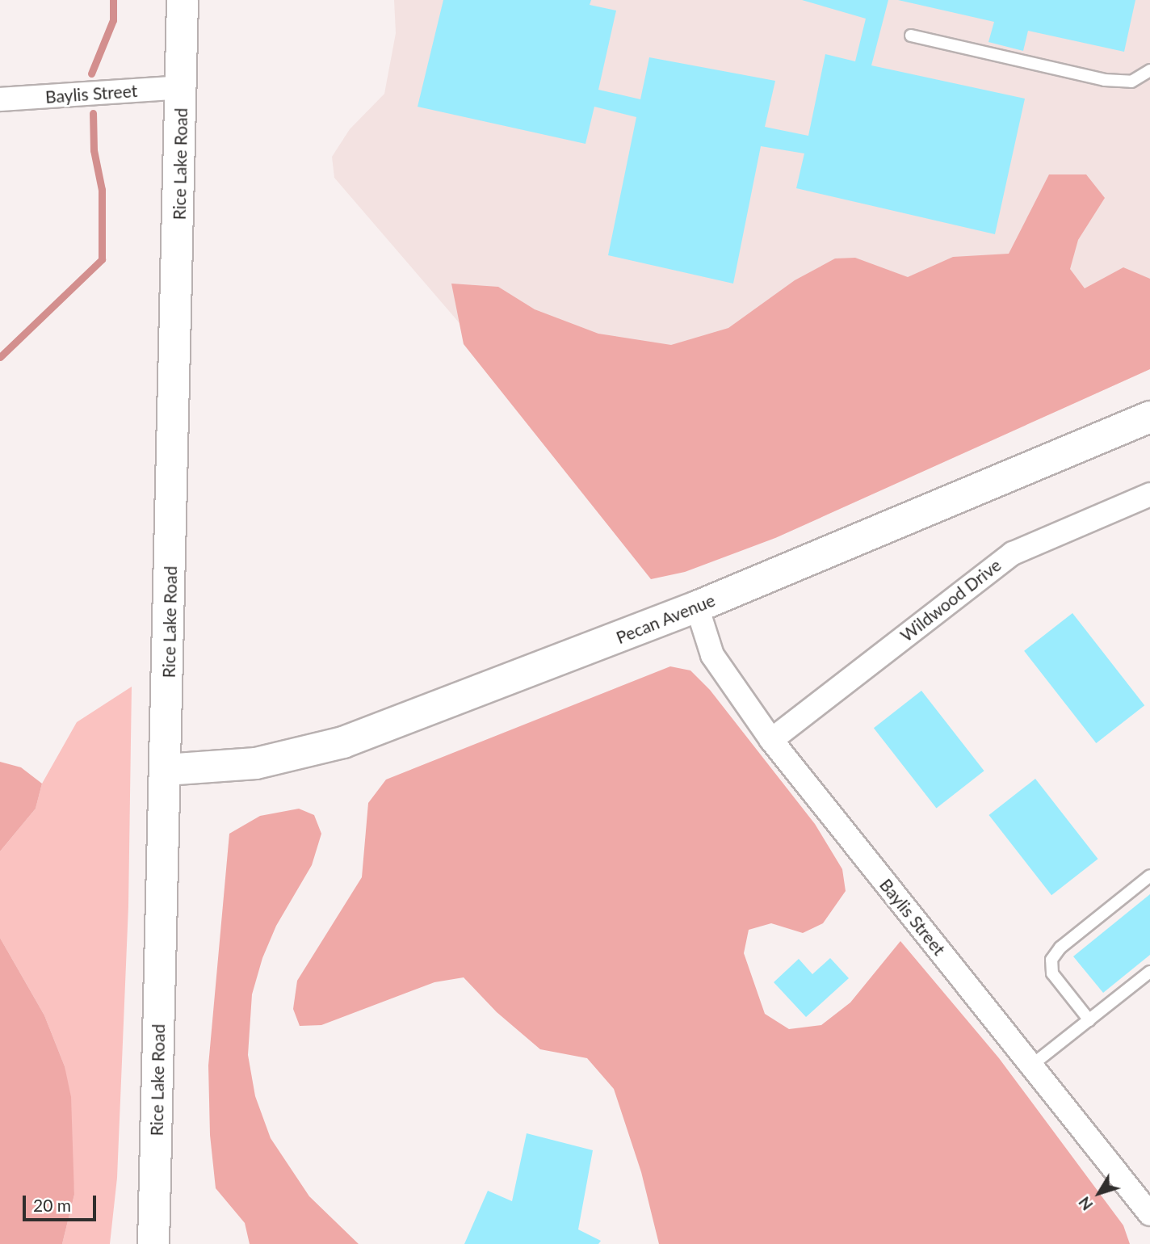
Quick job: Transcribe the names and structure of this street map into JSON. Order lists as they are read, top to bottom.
{
  "streets": {
    "main road": ["Rice Lake Road", "Pecan Avenue"],
    "street": ["Baylis Street", "Wildwood Drive"]
  },
  "crossings": [
    ["Baylis Street", "Rice Lake Road"],
    ["Baylis Street", "Wildwood Drive"],
    ["Baylis Street", "Pecan Avenue"],
    ["Rice Lake Road", "Pecan Avenue"]
  ],
  "scale_bar": "20 m",
  "north": "bottom left"
}
